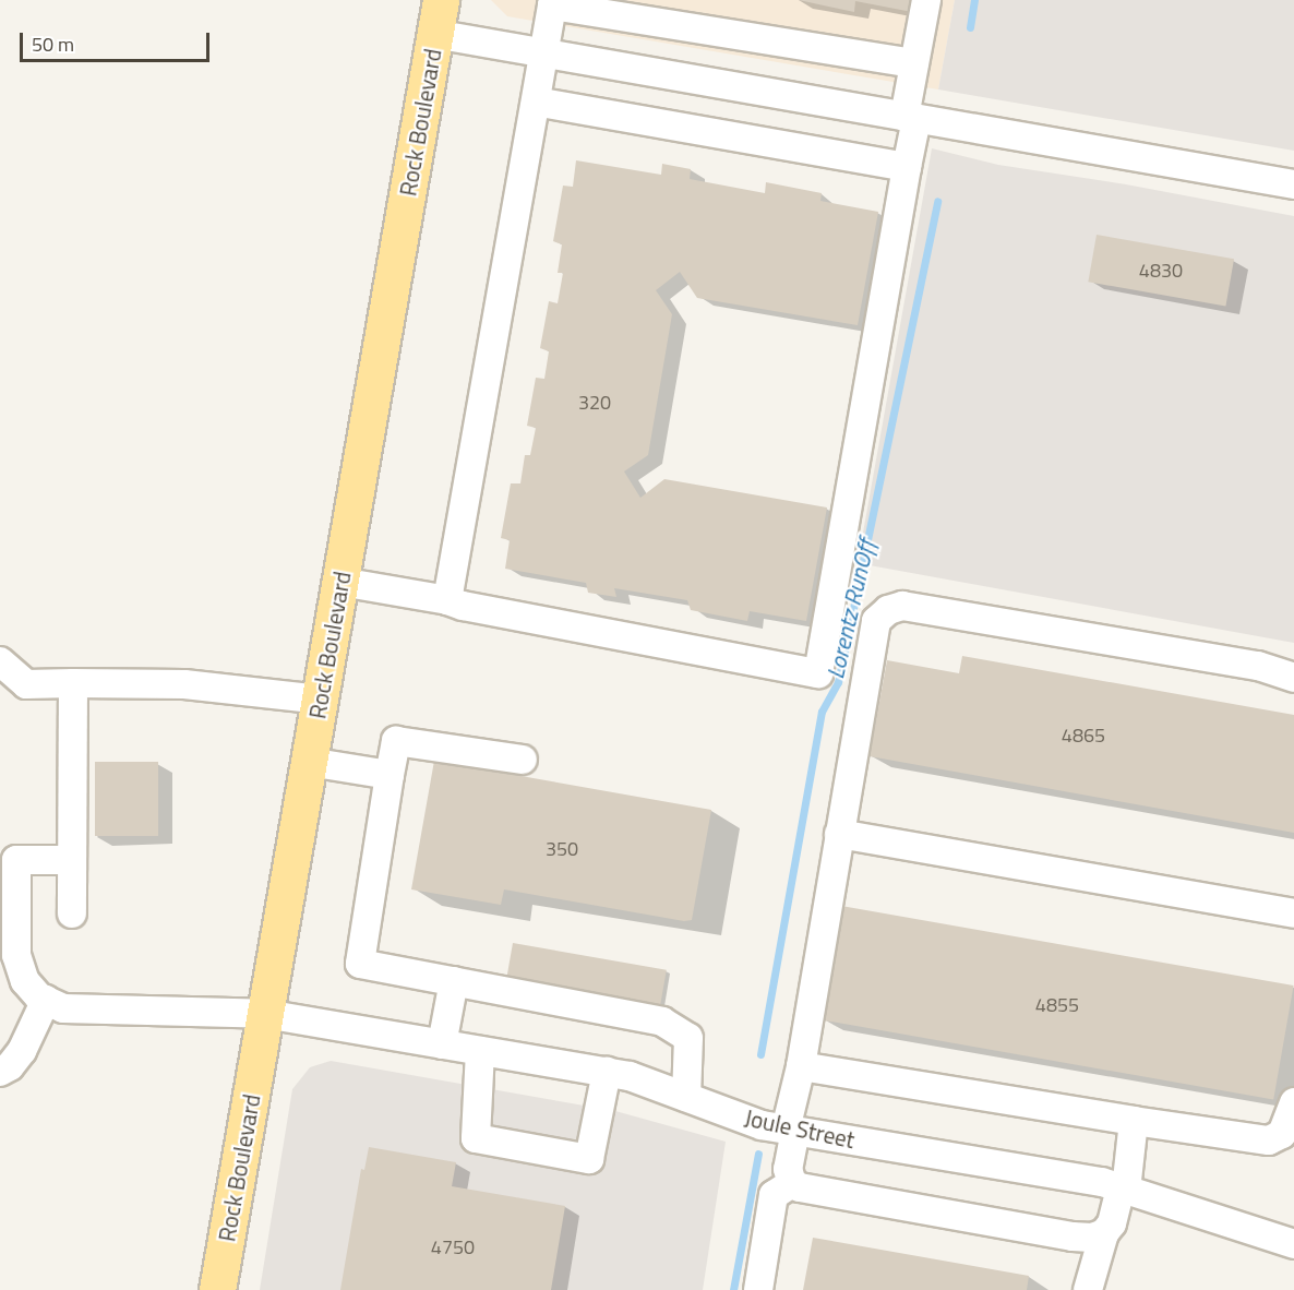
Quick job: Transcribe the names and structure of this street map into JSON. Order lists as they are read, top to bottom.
{
  "streets": {
    "main road": ["Rock Boulevard"],
    "street": ["Joule Street"]
  },
  "crossings": [
    ["Rock Boulevard", "Joule Street"]
  ],
  "water": ["Lorentz RunOff"],
  "house_numbers": [
    "4830",
    "320",
    "4865",
    "350",
    "4855",
    "4750"
  ],
  "scale_bar": "50 m"
}
